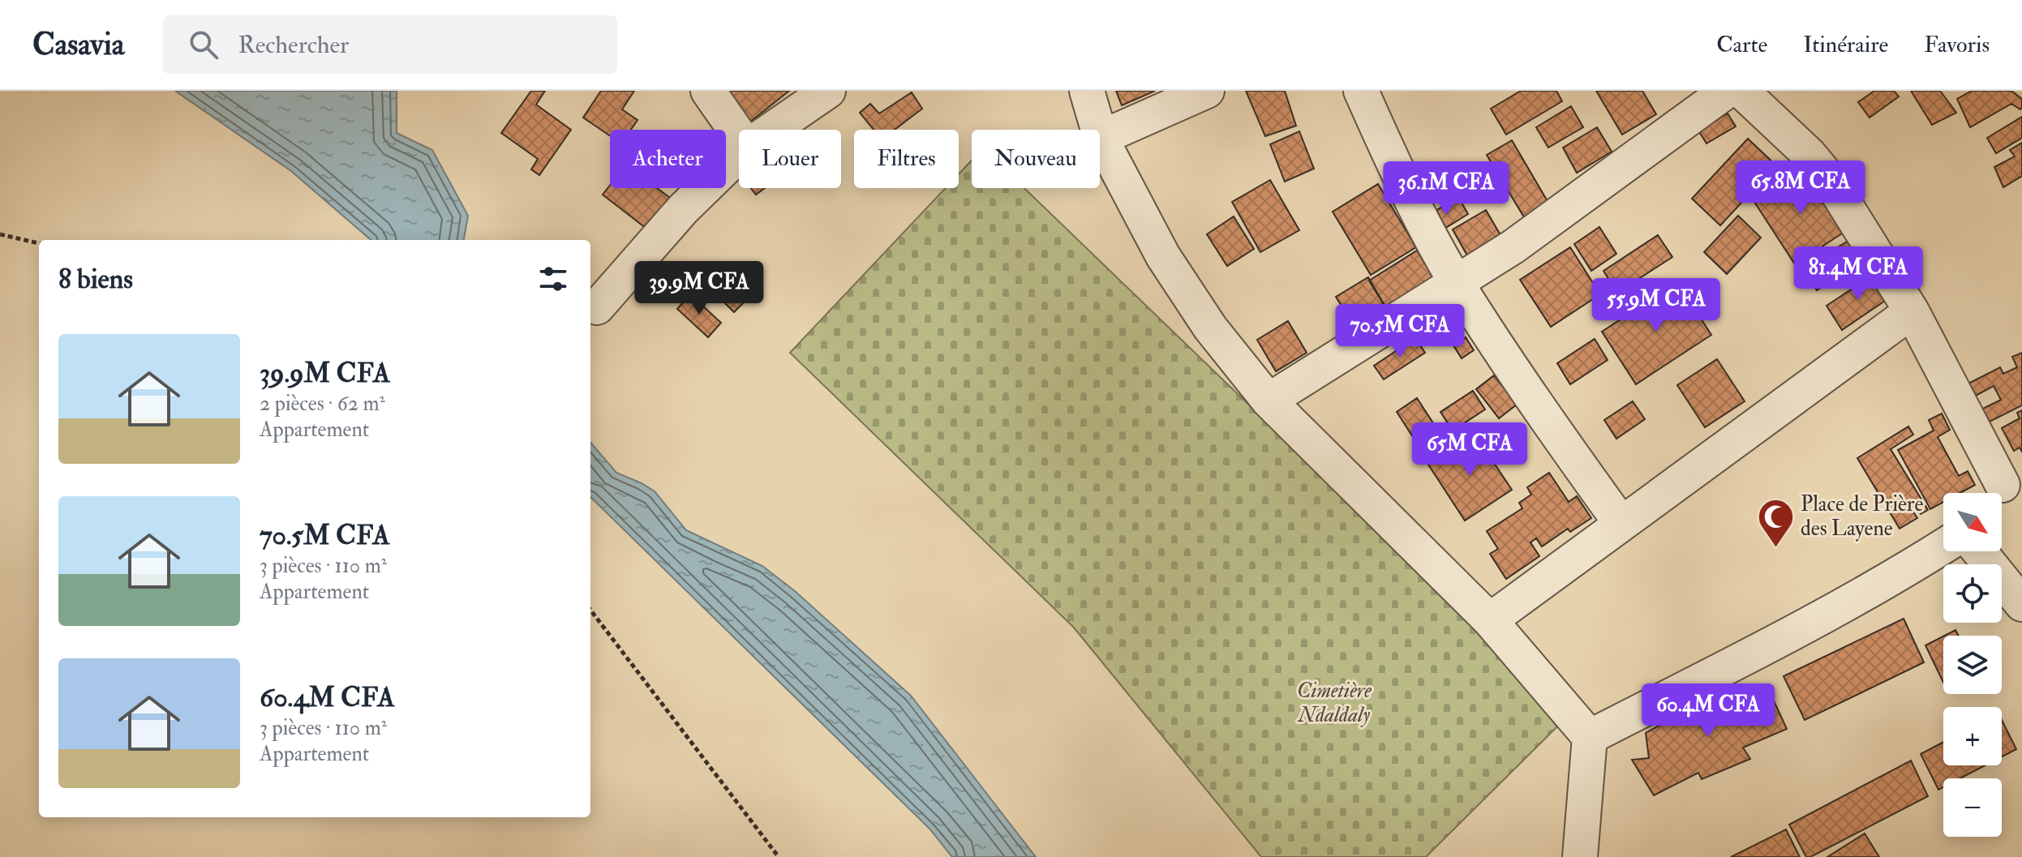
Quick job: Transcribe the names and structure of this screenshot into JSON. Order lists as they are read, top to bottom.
{
  "parks": ["Cimetière Ndaldaly"],
  "places": {
    "mosque": ["Place de Prière des Layene"]
  },
  "north": "bottom right",
  "page": {
    "header": "Casavia",
    "search": "Rechercher",
    "nav": ["Carte", "Itinéraire", "Favoris"],
    "chip": [
      "Acheter",
      "Louer",
      "Filtres",
      "Nouveau"
    ],
    "price": [
      "65.8M CFA",
      "36.1M CFA",
      "81.4M CFA",
      "39.9M CFA",
      "55.9M CFA",
      "70.5M CFA",
      "65M CFA",
      "60.4M CFA"
    ],
    "heading": "8 biens",
    "list": [
      {
        "name": "39.9M CFA",
        "note": "2 pièces · 62 m² · Appartement"
      },
      {
        "name": "70.5M CFA",
        "note": "3 pièces · 110 m² · Appartement"
      },
      {
        "name": "60.4M CFA",
        "note": "3 pièces · 110 m² · Appartement"
      }
    ],
    "map_buttons": ["+", "−"]
  }
}
